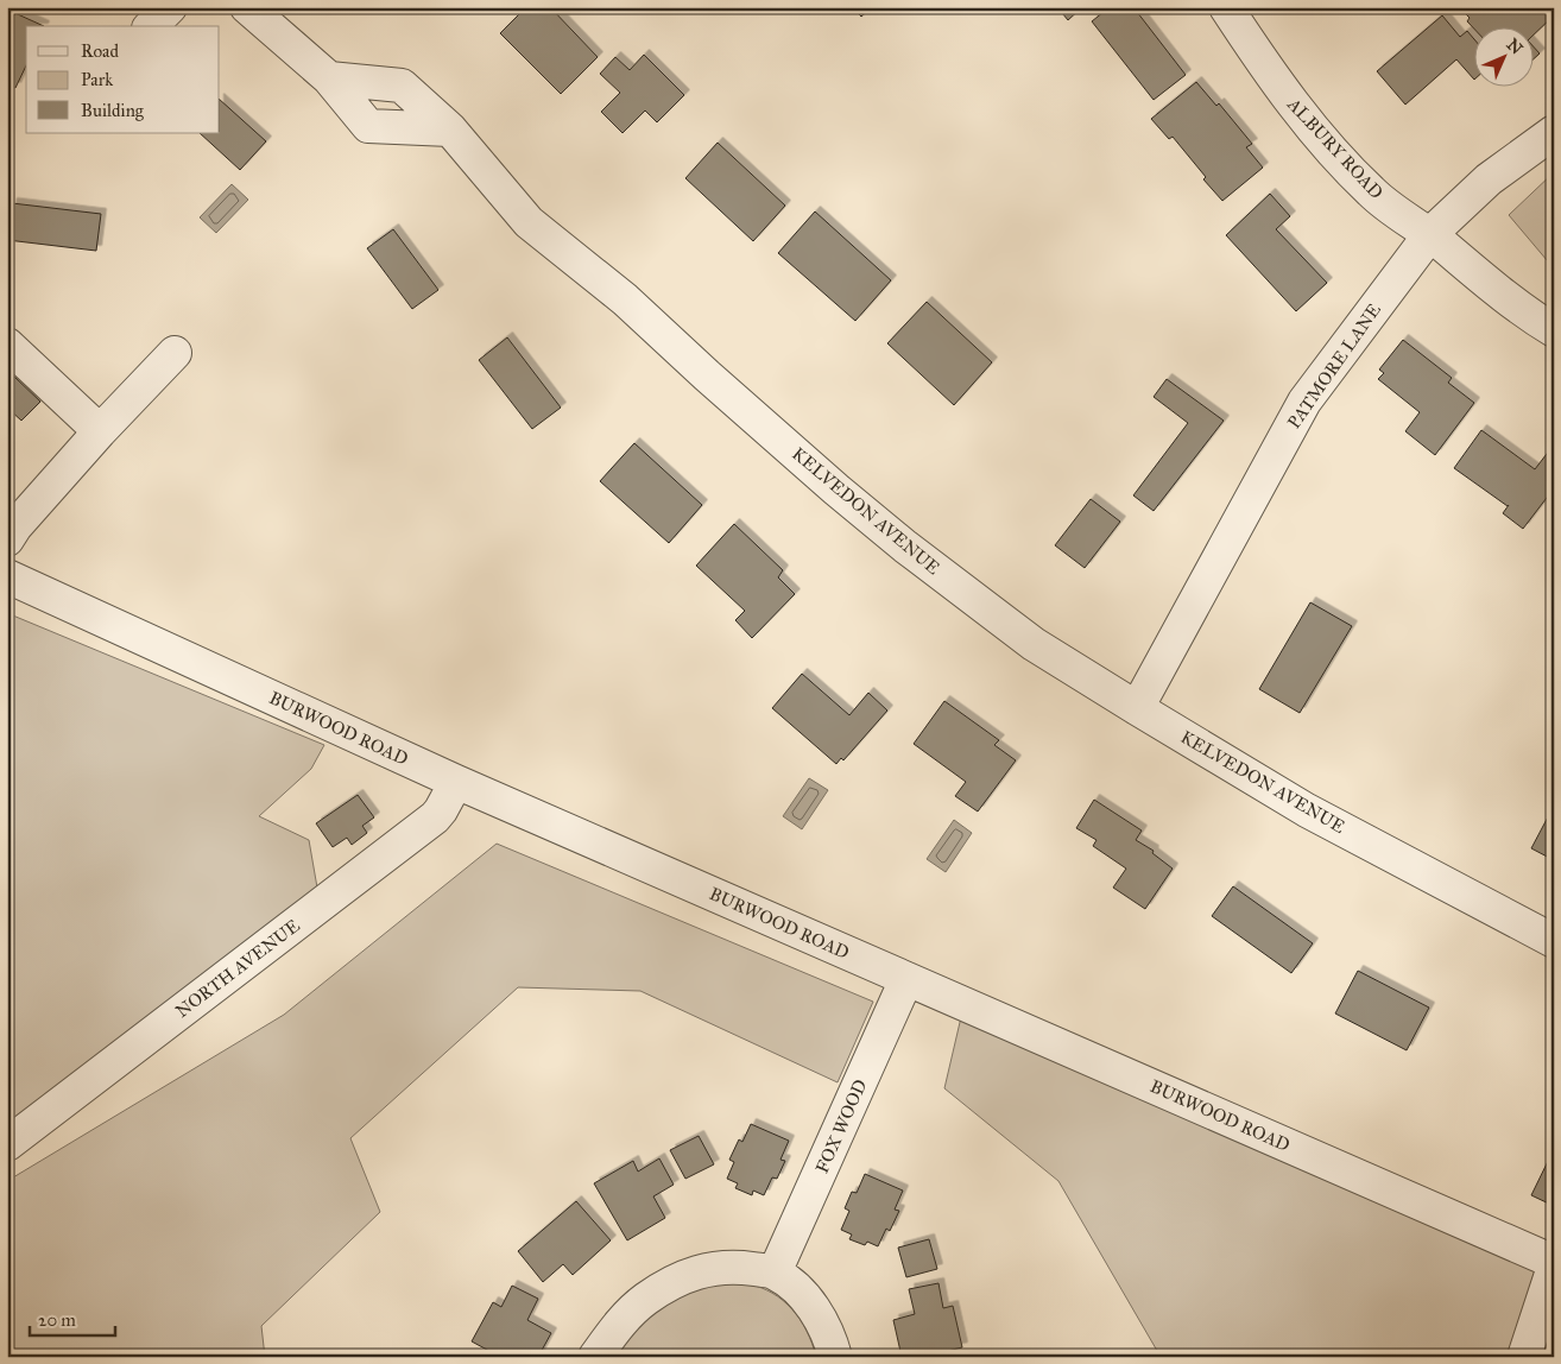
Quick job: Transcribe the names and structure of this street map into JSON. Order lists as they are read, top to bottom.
{
  "streets": {
    "street": [
      "ALBURY ROAD",
      "PATMORE LANE",
      "KELVEDON AVENUE",
      "BURWOOD ROAD",
      "NORTH AVENUE",
      "FOX WOOD"
    ]
  },
  "crossings": [
    ["ALBURY ROAD", "PATMORE LANE"],
    ["PATMORE LANE", "KELVEDON AVENUE"],
    ["BURWOOD ROAD", "NORTH AVENUE"],
    ["BURWOOD ROAD", "FOX WOOD"]
  ],
  "legend": ["Road", "Park", "Building"],
  "scale_bar": "20 m",
  "north": "top right"
}
